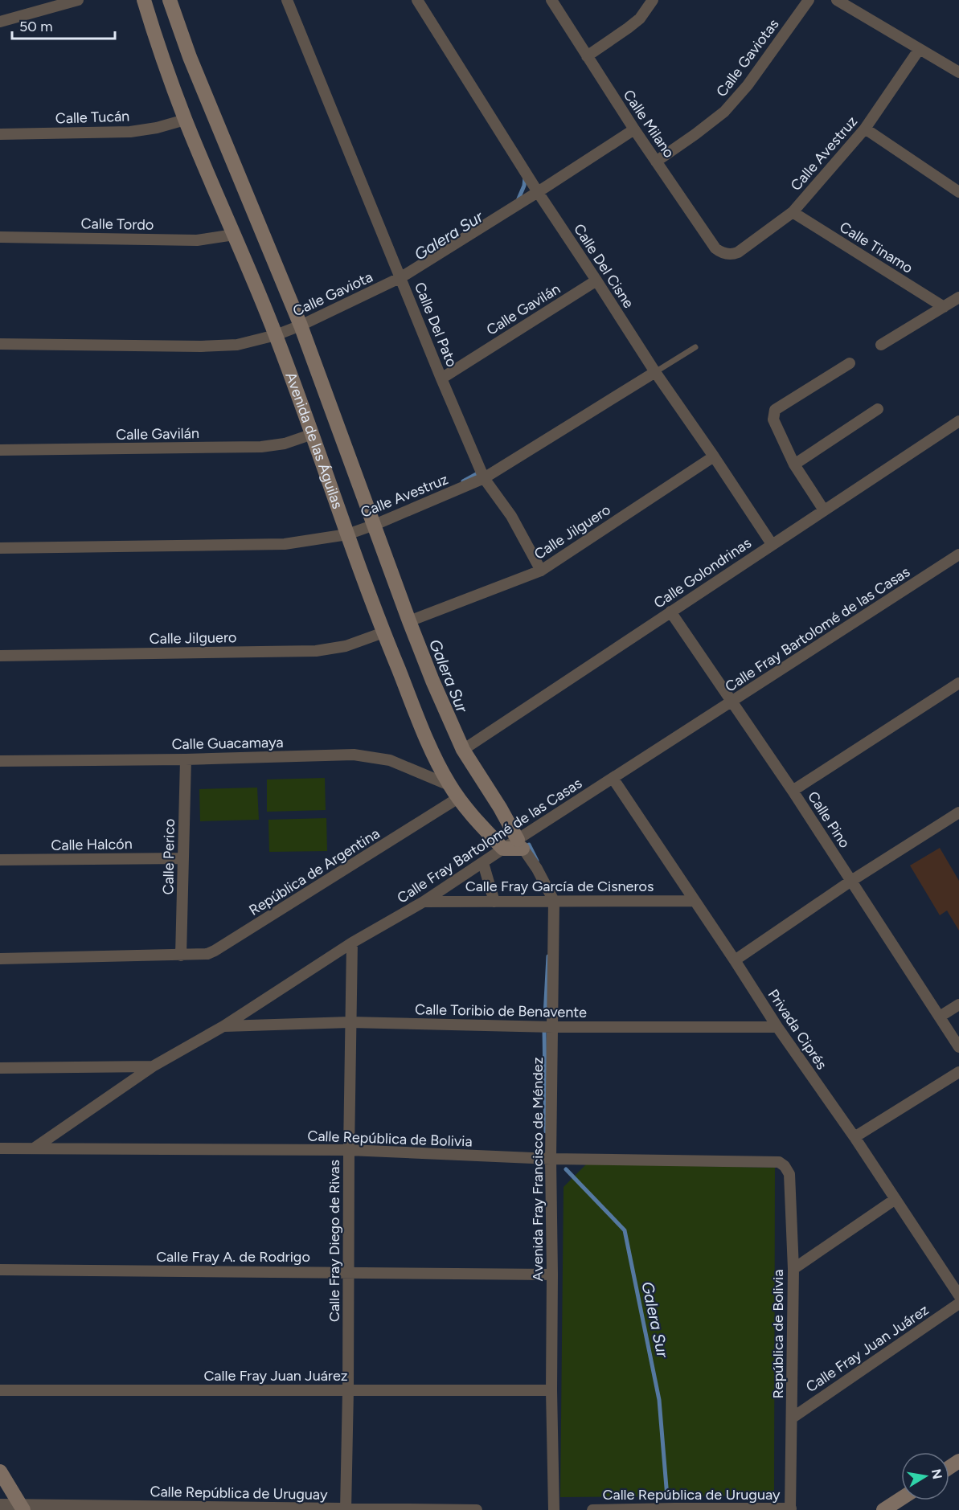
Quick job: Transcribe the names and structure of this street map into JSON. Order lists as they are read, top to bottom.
{
  "streets": {
    "street": [
      "Calle Gaviotas",
      "Calle Tucán",
      "Calle Milano",
      "Calle Avestruz",
      "Calle Tordo",
      "Calle Tinamo",
      "Calle Del Cisne",
      "Calle Gaviota",
      "Calle Gavilán",
      "Calle Del Pato",
      "Avenida de las Águilas",
      "Calle Jilguero",
      "Calle Golondrinas",
      "Calle Fray Bartolomé de las Casas",
      "Calle Guacamaya",
      "Calle Pino",
      "Calle Halcón",
      "Calle Perico",
      "República de Argentina",
      "Calle Fray García de Cisneros",
      "Calle Toribio de Benavente",
      "Privada Ciprés",
      "Calle República de Bolivia",
      "Avenida Fray Francisco de Méndez",
      "Calle Fray Diego de Rivas",
      "Calle Fray A. de Rodrigo",
      "República de Bolivia",
      "Calle Fray Juan Juárez",
      "Calle República de Uruguay"
    ]
  },
  "crossings": [
    ["Calle Gaviotas", "Calle Milano"],
    ["Calle Tucán", "Avenida de las Águilas"],
    ["Calle Milano", "Calle Avestruz"],
    ["Calle Milano", "Calle Gaviota"],
    ["Calle Avestruz", "Calle Tinamo"],
    ["Calle Avestruz", "Calle Del Cisne"],
    ["Calle Avestruz", "Calle Del Pato"],
    ["Calle Avestruz", "Avenida de las Águilas"],
    ["Calle Tordo", "Avenida de las Águilas"],
    ["Calle Del Cisne", "Calle Gaviota"],
    ["Calle Del Cisne", "Calle Gavilán"],
    ["Calle Del Cisne", "Calle Jilguero"],
    ["Calle Del Cisne", "Calle Golondrinas"],
    ["Calle Gaviota", "Calle Del Pato"],
    ["Calle Gaviota", "Avenida de las Águilas"],
    ["Calle Gavilán", "Calle Del Pato"],
    ["Calle Gavilán", "Avenida de las Águilas"],
    ["Calle Del Pato", "Calle Jilguero"],
    ["Avenida de las Águilas", "Calle Jilguero"],
    ["Avenida de las Águilas", "Calle Golondrinas"],
    ["Avenida de las Águilas", "Calle Fray Bartolomé de las Casas"],
    ["Avenida de las Águilas", "Calle Guacamaya"],
    ["Avenida de las Águilas", "República de Argentina"],
    ["Avenida de las Águilas", "Avenida Fray Francisco de Méndez"],
    ["Calle Golondrinas", "Calle Pino"],
    ["Calle Fray Bartolomé de las Casas", "Calle Pino"],
    ["Calle Fray Bartolomé de las Casas", "Calle Fray García de Cisneros"],
    ["Calle Fray Bartolomé de las Casas", "Calle Toribio de Benavente"],
    ["Calle Fray Bartolomé de las Casas", "Privada Ciprés"],
    ["Calle Fray Bartolomé de las Casas", "Calle República de Bolivia"],
    ["Calle Fray Bartolomé de las Casas", "Avenida Fray Francisco de Méndez"],
    ["Calle Fray Bartolomé de las Casas", "Calle Fray Diego de Rivas"],
    ["Calle Guacamaya", "Calle Perico"],
    ["Calle Halcón", "Calle Perico"],
    ["Calle Perico", "República de Argentina"],
    ["Calle Fray García de Cisneros", "Privada Ciprés"],
    ["Calle Fray García de Cisneros", "Avenida Fray Francisco de Méndez"],
    ["Calle Toribio de Benavente", "Privada Ciprés"],
    ["Calle Toribio de Benavente", "Avenida Fray Francisco de Méndez"],
    ["Calle Toribio de Benavente", "Calle Fray Diego de Rivas"],
    ["Calle República de Bolivia", "Avenida Fray Francisco de Méndez"],
    ["Calle República de Bolivia", "Calle Fray Diego de Rivas"],
    ["Calle República de Bolivia", "República de Bolivia"],
    ["Avenida Fray Francisco de Méndez", "Calle Fray A. de Rodrigo"],
    ["Avenida Fray Francisco de Méndez", "Calle Fray Juan Juárez"],
    ["Calle Fray Diego de Rivas", "Calle Fray A. de Rodrigo"],
    ["Calle Fray Diego de Rivas", "Calle Fray Juan Juárez"],
    ["Calle Fray Diego de Rivas", "Calle República de Uruguay"],
    ["República de Bolivia", "Calle Fray Juan Juárez"],
    ["República de Bolivia", "Calle República de Uruguay"]
  ],
  "water": ["Galera Sur"],
  "scale_bar": "50 m",
  "north": "right"
}
